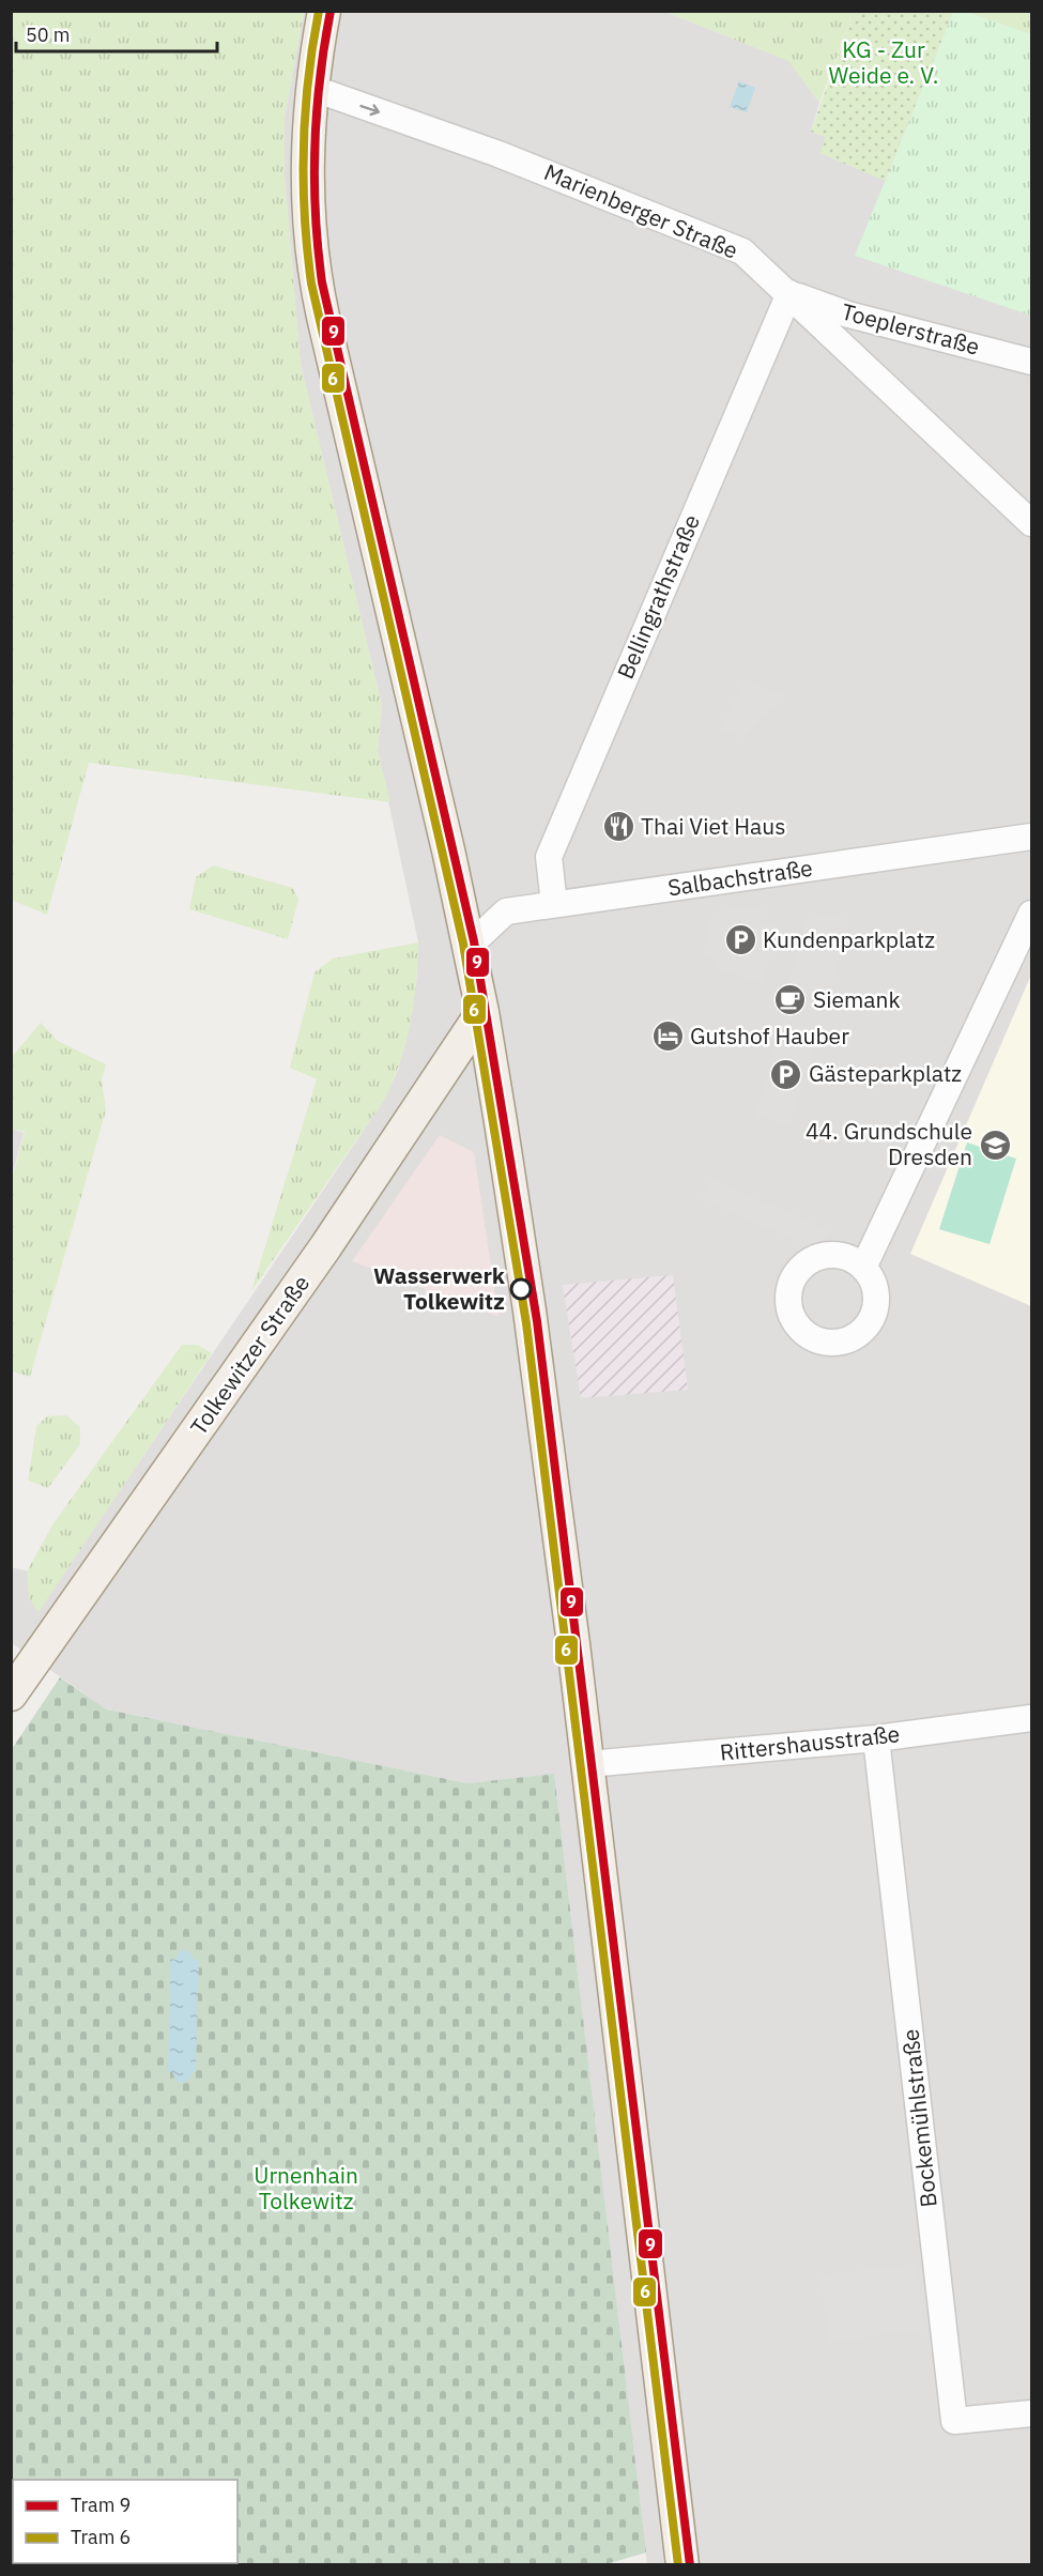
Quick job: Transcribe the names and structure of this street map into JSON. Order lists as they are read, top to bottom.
{
  "streets": {
    "main road": ["Tolkewitzer Straße"],
    "street": [
      "Marienberger Straße",
      "Toeplerstraße",
      "Bellingrathstraße",
      "Salbachstraße",
      "Rittershausstraße",
      "Bockemühlstraße"
    ]
  },
  "crossings": [
    ["Marienberger Straße", "Toeplerstraße"],
    ["Marienberger Straße", "Bellingrathstraße"],
    ["Toeplerstraße", "Bellingrathstraße"],
    ["Bellingrathstraße", "Salbachstraße"],
    ["Rittershausstraße", "Bockemühlstraße"]
  ],
  "one_way": ["Marienberger Straße"],
  "parks": ["KG - Zur Weide e. V.", "Urnenhain Tolkewitz"],
  "places": {
    "restaurant": ["Thai Viet Haus"],
    "parking": ["Kundenparkplatz", "Gästeparkplatz"],
    "cafe": ["Siemank"],
    "hotel": ["Gutshof Hauber"],
    "school or university": ["44. Grundschule Dresden"],
    "other": ["Wasserwerk Tolkewitz"]
  },
  "lines": ["tram line 9", "tram line 6"],
  "legend": ["Tram 9", "Tram 6"],
  "scale_bar": "50 m"
}
